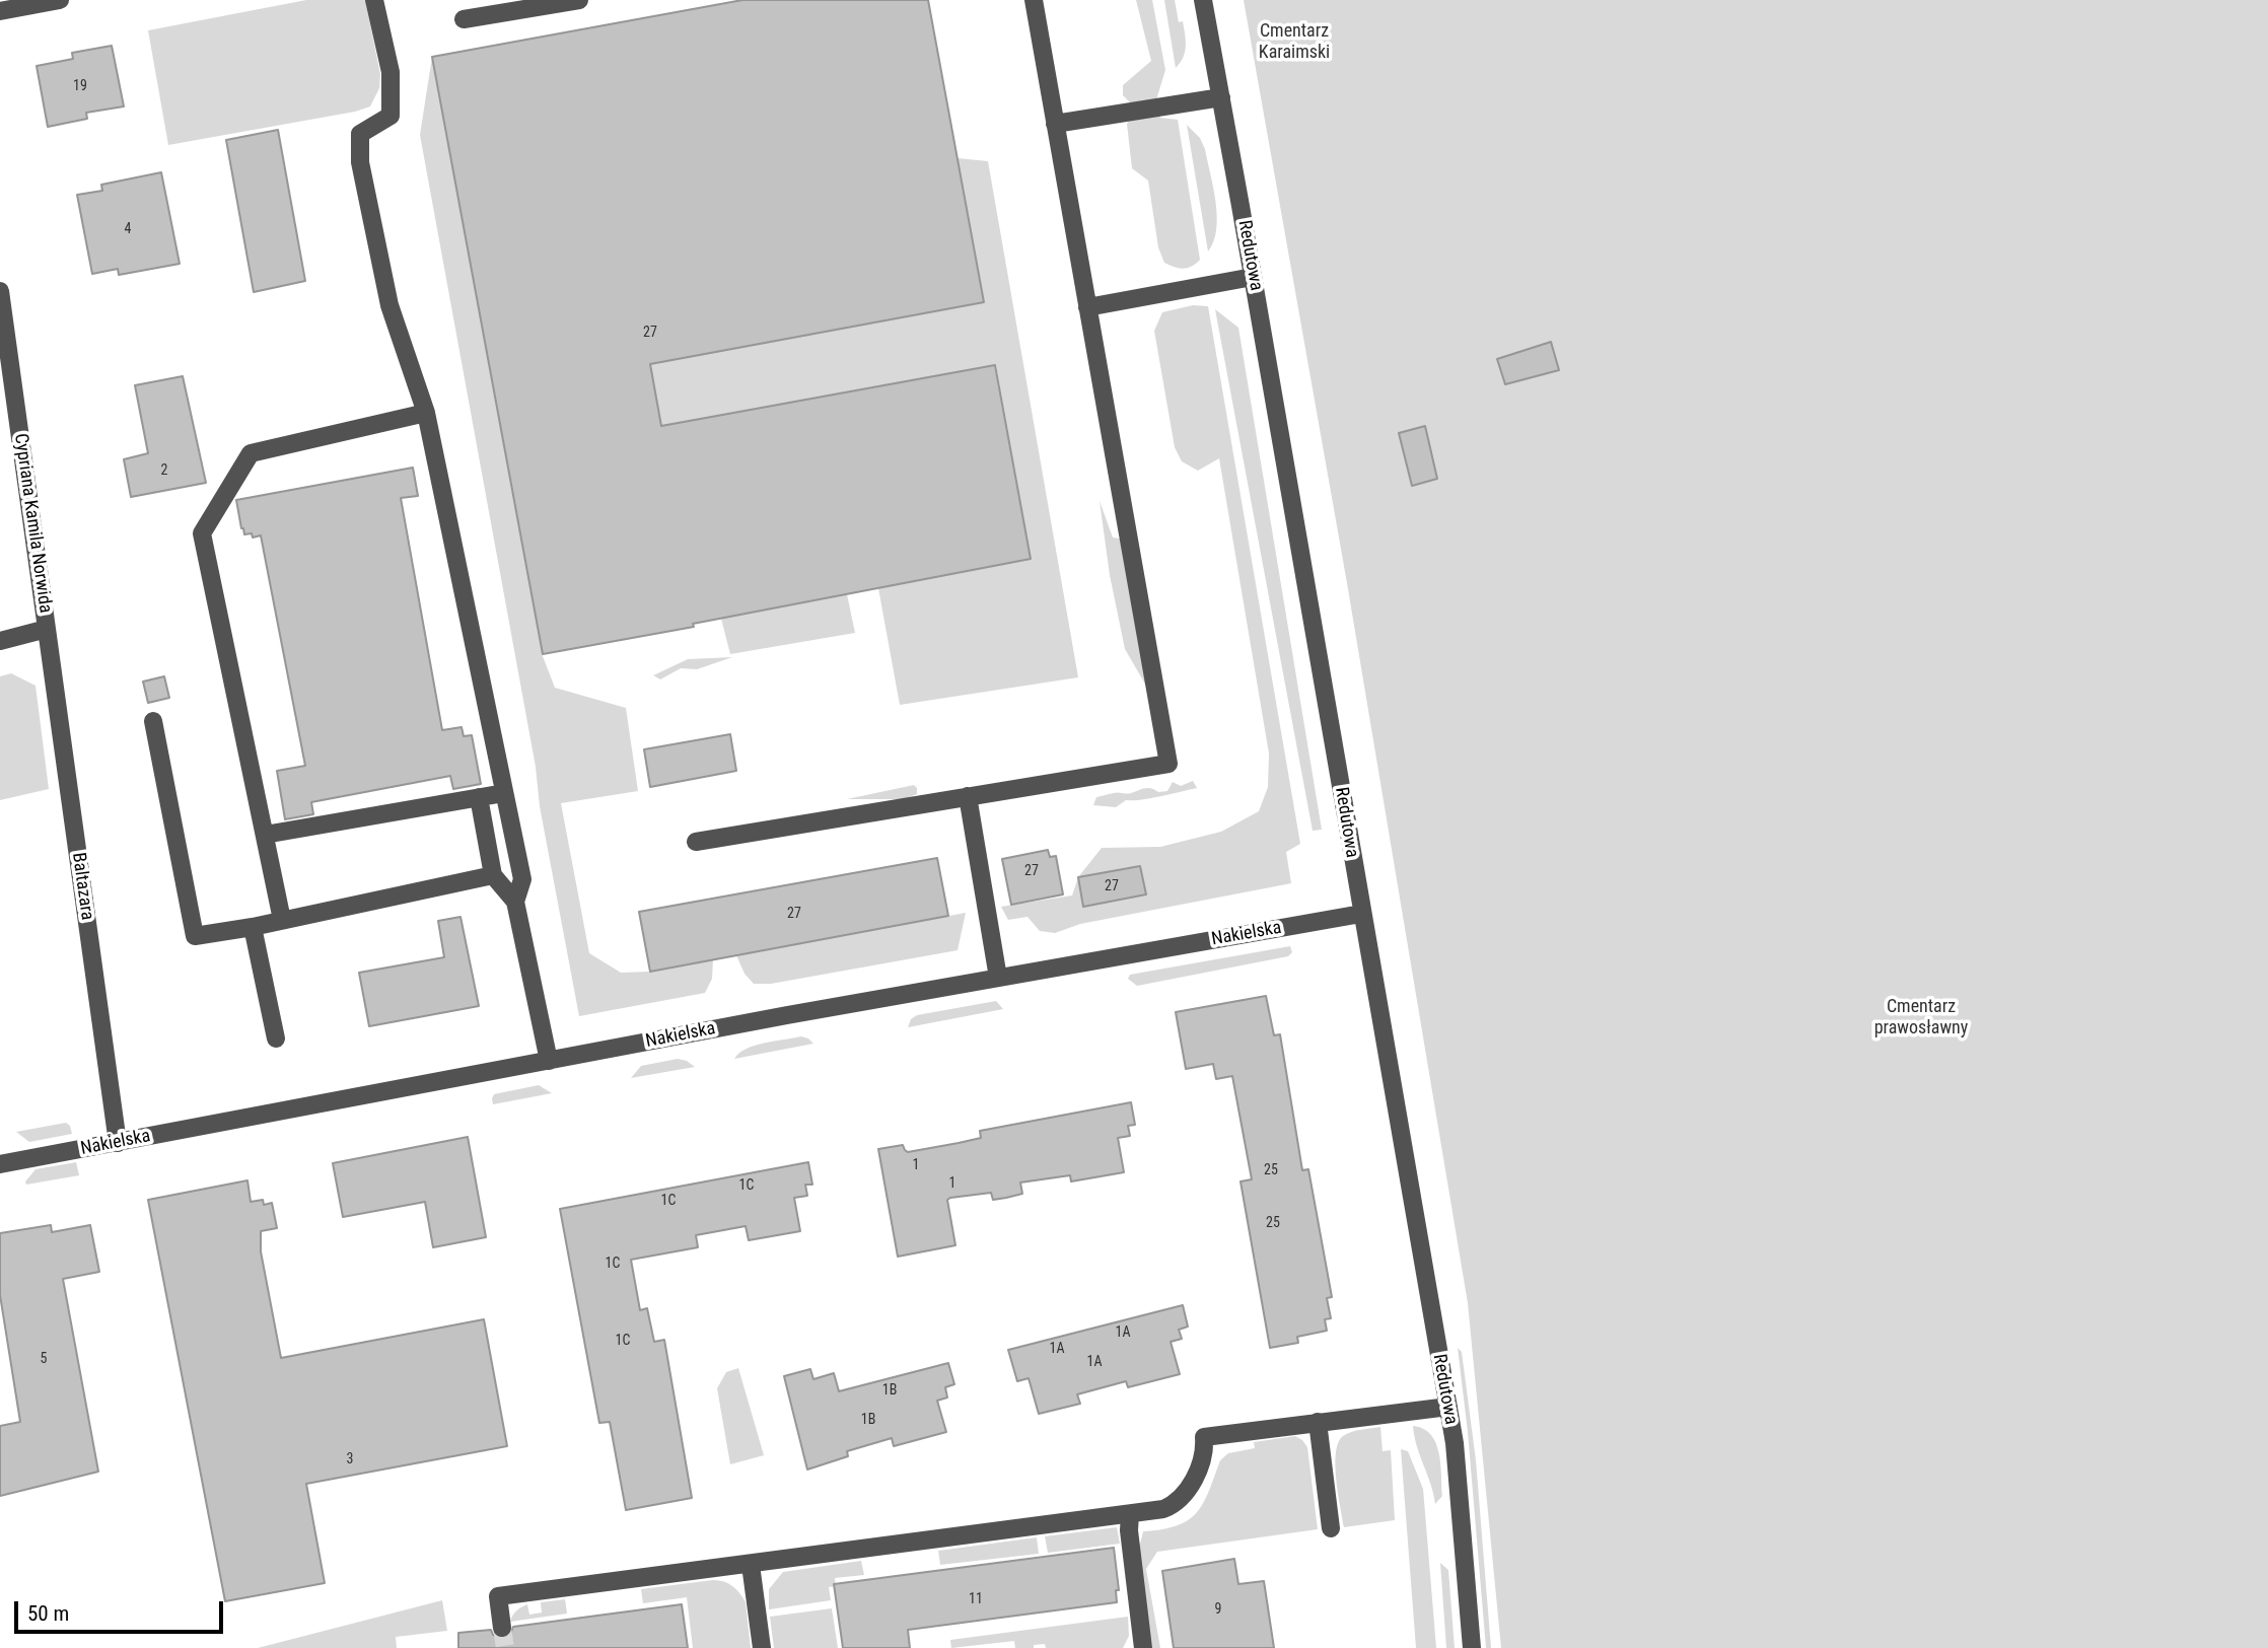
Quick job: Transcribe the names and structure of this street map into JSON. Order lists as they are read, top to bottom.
{
  "streets": {
    "street": [
      "Redutowa",
      "Cypriana Kamila Norwida",
      "Baltazara",
      "Nakielska"
    ]
  },
  "crossings": [
    ["Redutowa", "Nakielska"],
    ["Cypriana Kamila Norwida", "Baltazara"],
    ["Baltazara", "Nakielska"]
  ],
  "parks": ["Cmentarz Karaimski", "Cmentarz prawosławny"],
  "house_numbers": [
    "19",
    "4",
    "27",
    "2",
    "27",
    "27",
    "27",
    "1",
    "25",
    "1",
    "1C",
    "1C",
    "25",
    "1C",
    "1A",
    "1C",
    "1A",
    "5",
    "1A",
    "1B",
    "1B",
    "3",
    "11",
    "9"
  ],
  "scale_bar": "50 m"
}
